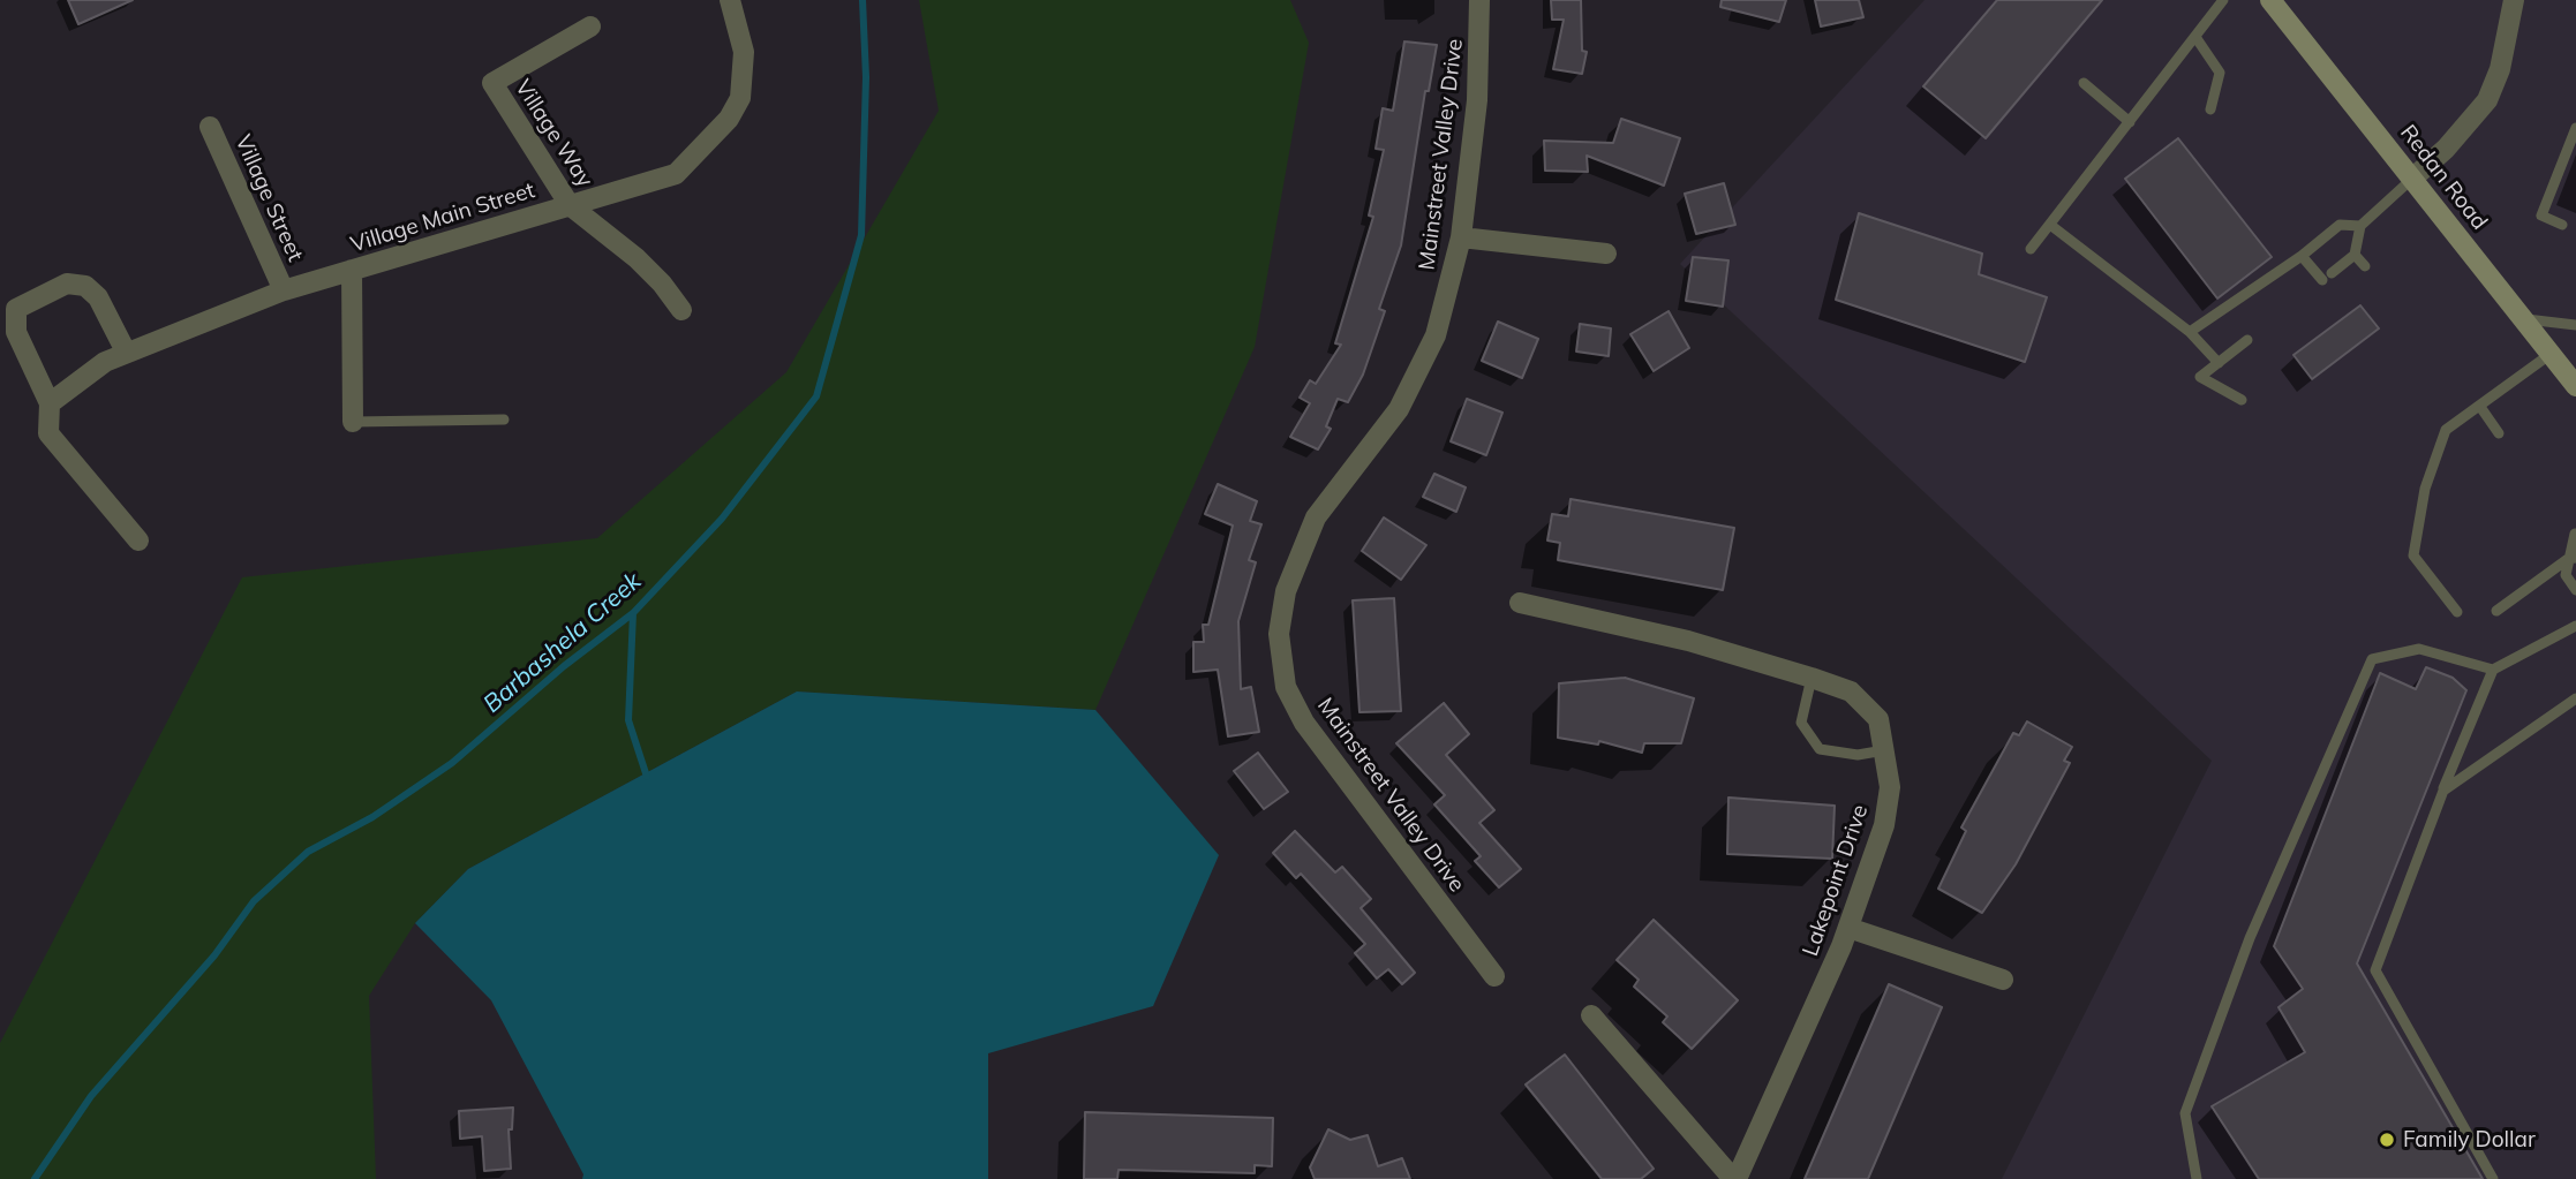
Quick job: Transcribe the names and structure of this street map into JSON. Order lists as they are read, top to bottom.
{
  "streets": {
    "main road": ["Redan Road"],
    "street": [
      "Village Way",
      "Mainstreet Valley Drive",
      "Village Street",
      "Village Main Street",
      "Lakepoint Drive"
    ]
  },
  "crossings": [
    ["Village Way", "Village Main Street"],
    ["Village Street", "Village Main Street"]
  ],
  "water": ["Barbashela Creek"],
  "places": ["Family Dollar"]
}
